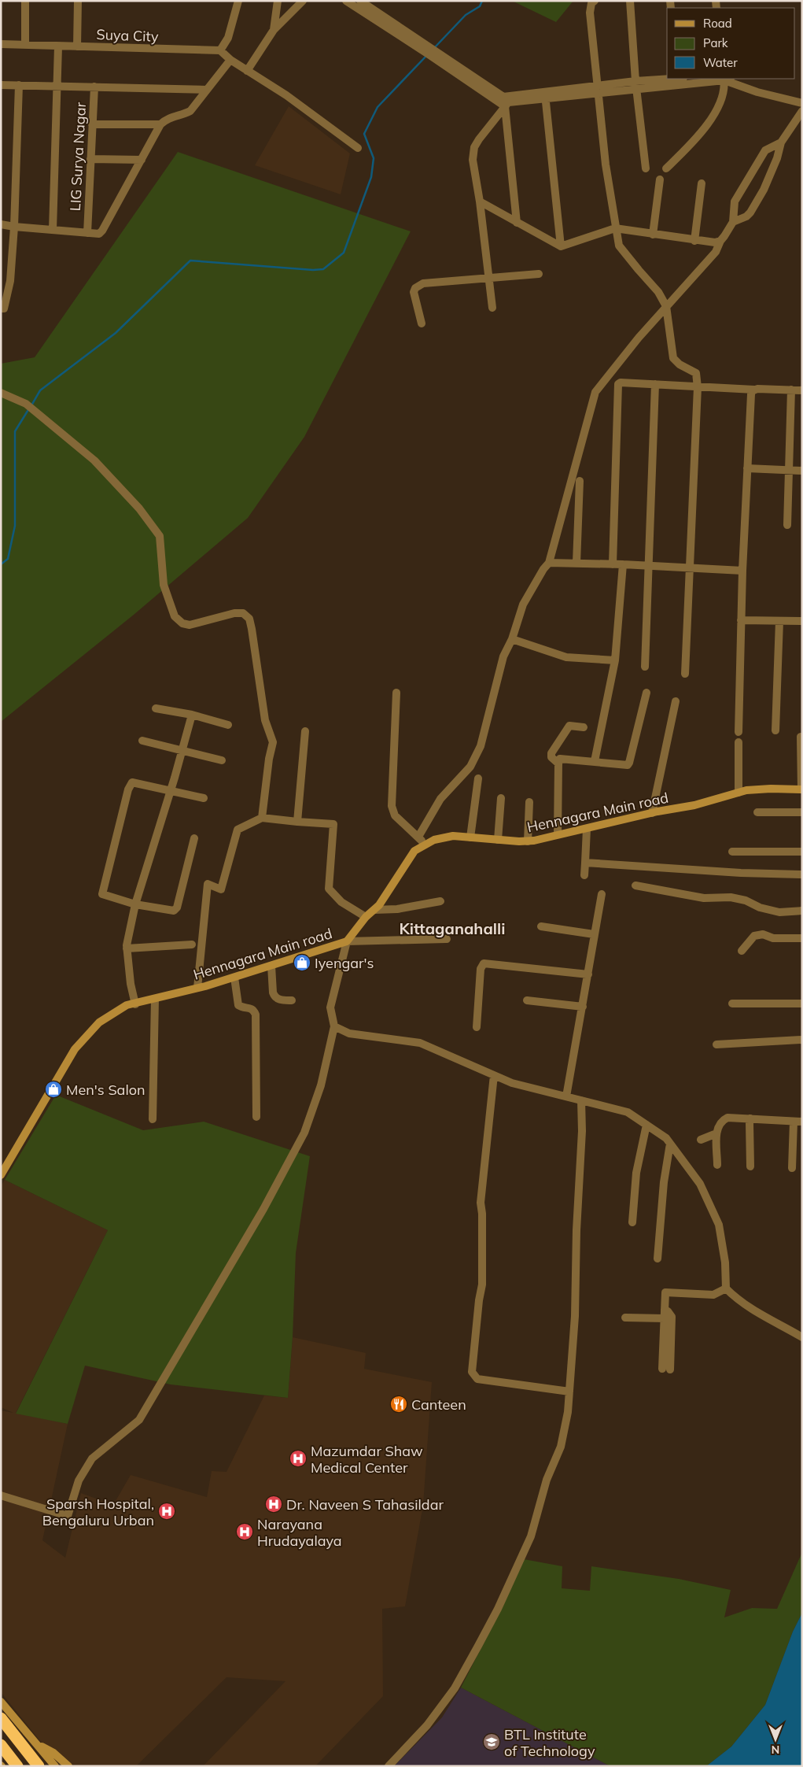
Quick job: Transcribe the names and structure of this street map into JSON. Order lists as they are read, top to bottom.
{
  "streets": {
    "street": ["Suya City", "LIG Surya Nagar", "Hennagara Main road"]
  },
  "districts": ["Kittaganahalli"],
  "places": {
    "shop": ["Iyengar's", "Men's Salon"],
    "restaurant": ["Canteen"],
    "hospital": [
      "Mazumdar Shaw Medical Center",
      "Dr. Naveen S Tahasildar",
      "Sparsh Hospital, Bengaluru Urban",
      "Narayana Hrudayalaya"
    ],
    "school or university": ["BTL Institute of Technology"]
  },
  "legend": ["Road", "Park", "Water"],
  "north": "bottom"
}
